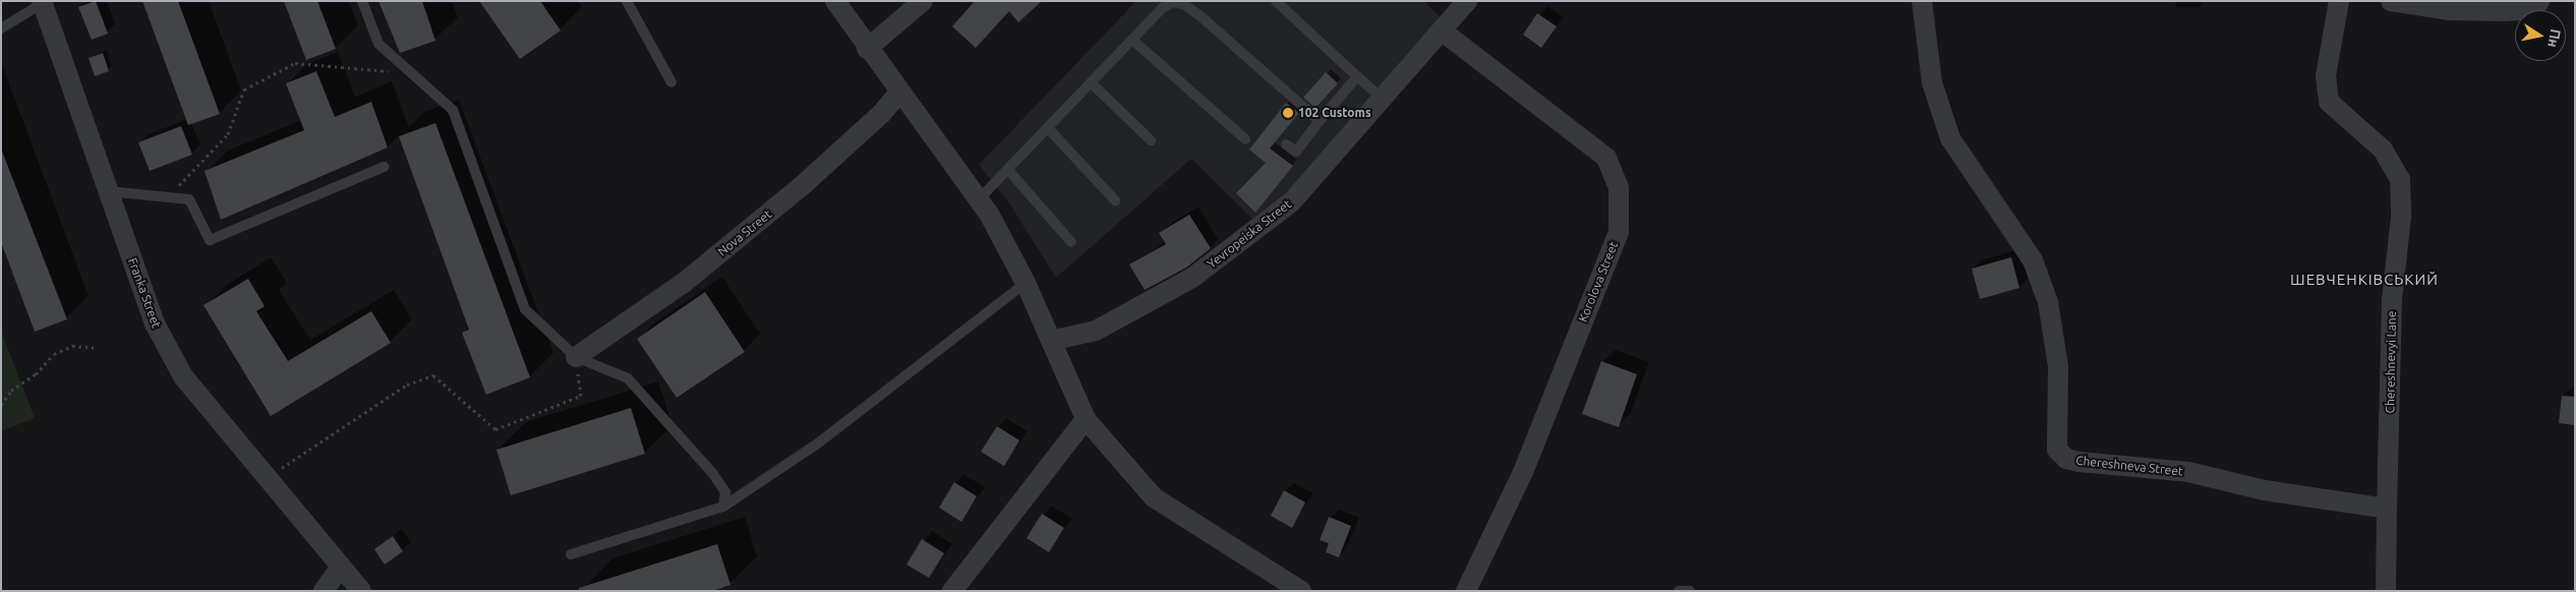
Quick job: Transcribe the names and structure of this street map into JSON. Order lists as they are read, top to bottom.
{
  "streets": {
    "street": [
      "Nova Street",
      "Yevropeiska Street",
      "Korolova Street",
      "Franka Street",
      "Chereshnevyi Lane",
      "Chereshneva Street"
    ]
  },
  "crossings": [
    ["Yevropeiska Street", "Korolova Street"],
    ["Chereshnevyi Lane", "Chereshneva Street"]
  ],
  "districts": ["ШЕВЧЕНКІВСЬКИЙ"],
  "places": ["102 Customs"],
  "north": "right"
}
